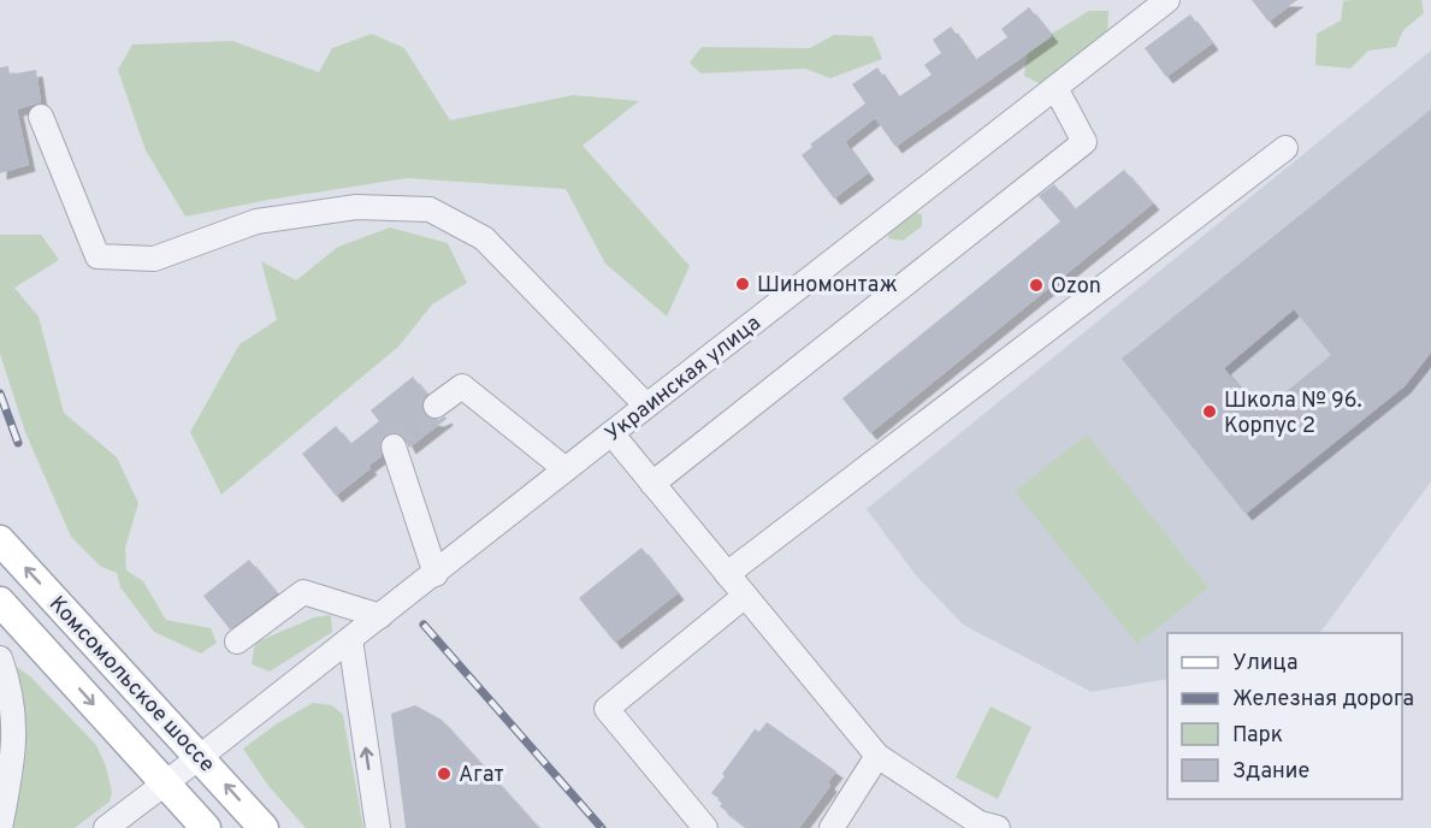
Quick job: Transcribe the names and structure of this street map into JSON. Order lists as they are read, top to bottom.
{
  "streets": {
    "main road": ["Комсомольское шоссе"],
    "street": ["Украинская улица"]
  },
  "crossings": [
    ["Украинская улица", "Комсомольское шоссе"]
  ],
  "places": [
    "Шиномонтаж",
    "Ozon",
    "Школа № 96. Корпус 2",
    "Агат"
  ],
  "legend": [
    "Улица",
    "Железная дорога",
    "Парк",
    "Здание"
  ]
}
